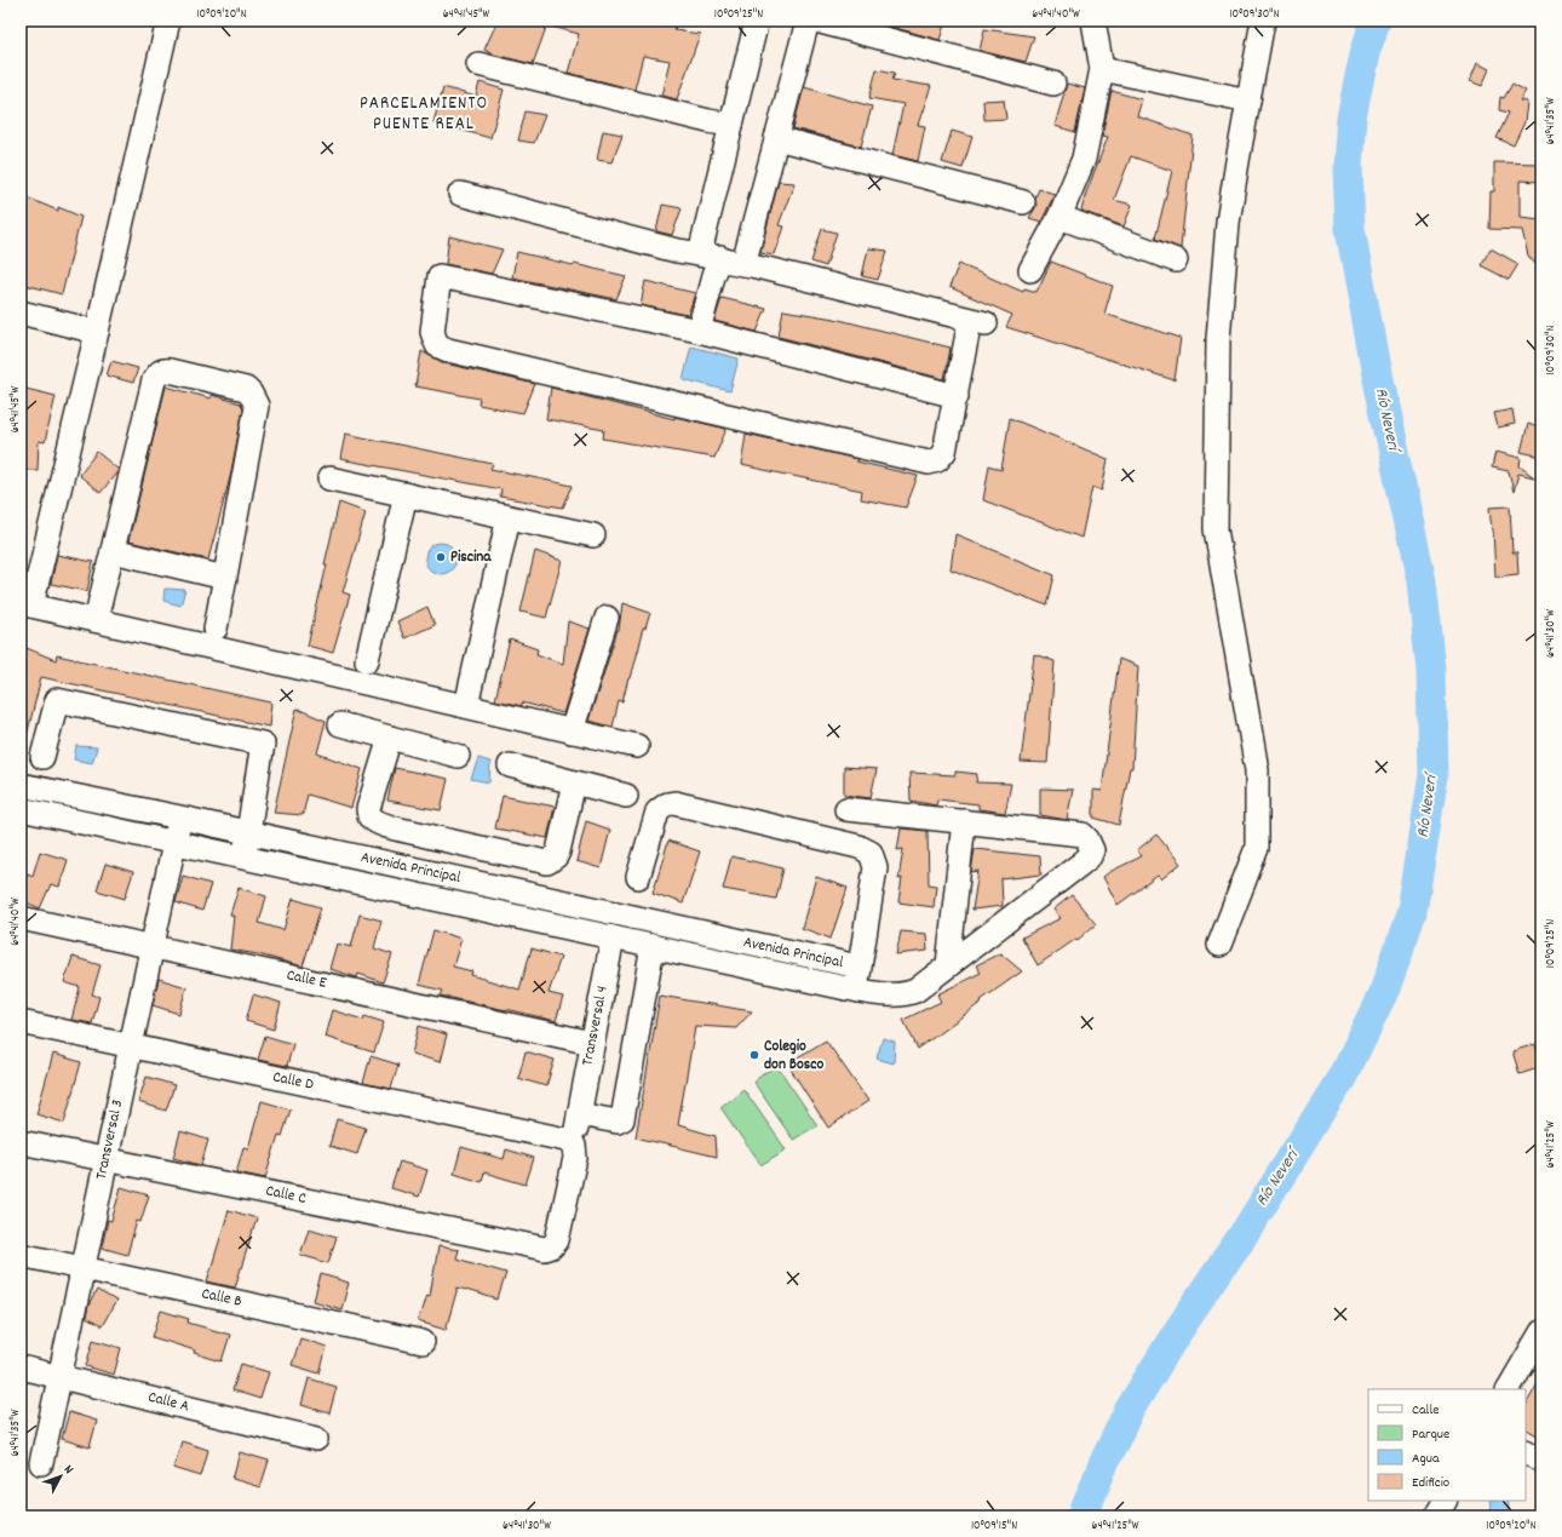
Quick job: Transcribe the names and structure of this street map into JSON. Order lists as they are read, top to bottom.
{
  "streets": {
    "street": [
      "Avenida Principal",
      "Calle E",
      "Transversal 4",
      "Calle D",
      "Transversal 3",
      "Calle C",
      "Calle B",
      "Calle A"
    ]
  },
  "crossings": [
    ["Avenida Principal", "Transversal 4"],
    ["Avenida Principal", "Transversal 3"],
    ["Calle E", "Transversal 4"],
    ["Calle E", "Transversal 3"],
    ["Transversal 4", "Calle D"],
    ["Transversal 4", "Calle C"],
    ["Calle D", "Transversal 3"],
    ["Transversal 3", "Calle C"],
    ["Transversal 3", "Calle B"],
    ["Transversal 3", "Calle A"]
  ],
  "districts": ["PARCELAMIENTO PUENTE REAL"],
  "water": ["Río Neverí"],
  "places": ["Piscina", "Colegio don Bosco"],
  "legend": [
    "Calle",
    "Parque",
    "Agua",
    "Edificio"
  ],
  "north": "top right",
  "coordinates": [
    "10°09'20\"N",
    "64°41'45\"W",
    "10°09'25\"N",
    "64°41'40\"W",
    "10°09'30\"N",
    "64°41'35\"W",
    "64°41'30\"W",
    "64°41'25\"W",
    "10°09'15\"N"
  ]
}
